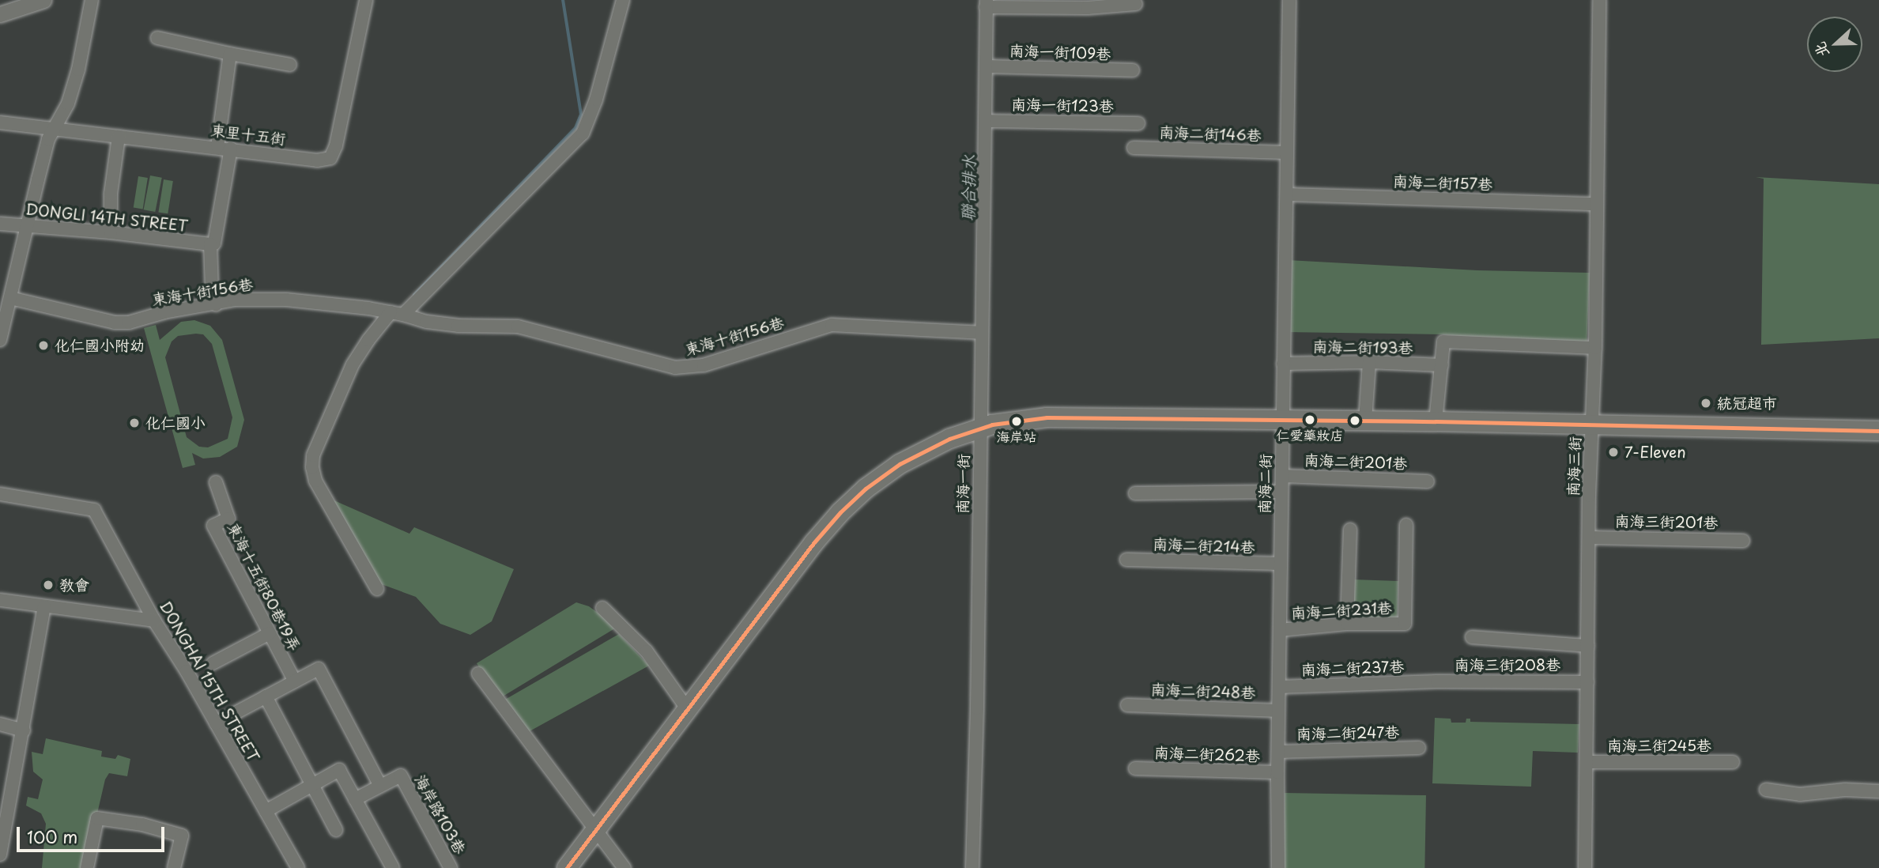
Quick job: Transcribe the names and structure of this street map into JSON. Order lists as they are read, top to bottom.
{
  "streets": {
    "street": [
      "南海一街109巷",
      "南海一街123巷",
      "南海二街146巷",
      "東里十五街",
      "南海二街157巷",
      "DONGLI 14TH STREET",
      "東海十街156巷",
      "南海二街193巷",
      "南海二街201巷",
      "南海三街",
      "南海一街",
      "南海二街",
      "南海三街201巷",
      "南海二街214巷",
      "東海十五街80巷19弄",
      "南海二街231巷",
      "南海三街208巷",
      "南海二街237巷",
      "DONGHAI 15TH STREET",
      "南海二街248巷",
      "南海二街247巷",
      "南海三街245巷",
      "南海二街262巷",
      "海岸路103巷"
    ]
  },
  "crossings": [
    ["南海一街109巷", "南海一街"],
    ["南海一街123巷", "南海一街"],
    ["南海二街146巷", "南海二街"],
    ["南海二街157巷", "南海三街"],
    ["南海二街157巷", "南海二街"],
    ["東海十街156巷", "南海一街"],
    ["南海二街193巷", "南海二街"],
    ["南海二街201巷", "南海二街"],
    ["南海三街", "南海三街201巷"],
    ["南海三街", "南海三街208巷"],
    ["南海三街", "南海三街245巷"],
    ["南海二街", "南海二街214巷"],
    ["南海二街", "南海二街231巷"],
    ["南海二街", "南海二街237巷"],
    ["南海二街", "南海二街248巷"],
    ["南海二街", "南海二街247巷"],
    ["南海二街", "南海二街262巷"],
    ["南海三街208巷", "南海二街237巷"]
  ],
  "water": ["聯合排水"],
  "places": [
    "化仁國小附幼",
    "統冠超市",
    "仁愛藥妝店",
    "海岸站",
    "化仁國小",
    "7-Eleven",
    "教會"
  ],
  "scale_bar": "100 m",
  "north": "left"
}
